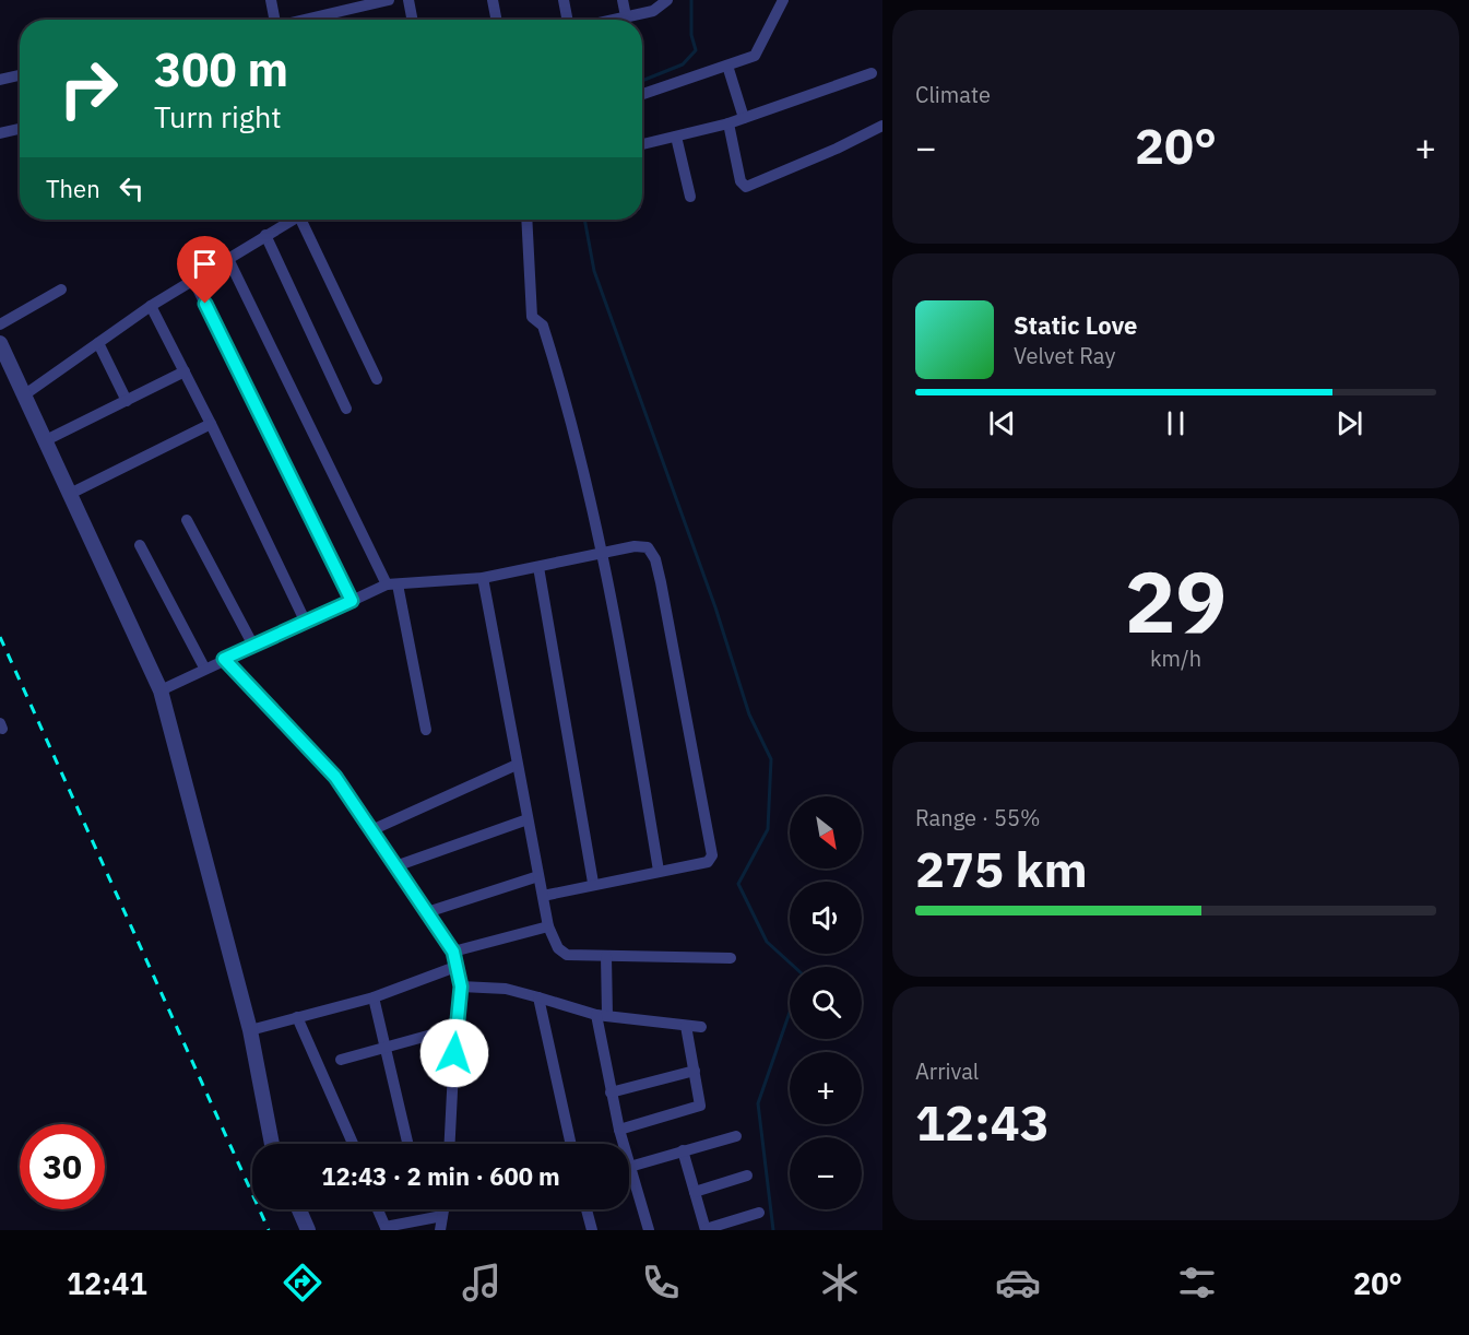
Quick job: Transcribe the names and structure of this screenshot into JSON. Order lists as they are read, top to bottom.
{
  "north": "bottom right",
  "page": {
    "tile": [
      "Climate",
      ["29", "km/h"],
      ["Range · 55%", "275 km"],
      ["Arrival", "12:43"]
    ],
    "turn": ["300 m", "Turn right"],
    "heat": ["−", "20°", "+"],
    "then": "Then",
    "song": ["Static Love", "Velvet Ray"],
    "map_buttons": ["+", "−"],
    "limit": "30",
    "trip": "12:43 · 2 min · 600 m",
    "tabs": ["12:41", "20°"]
  }
}
